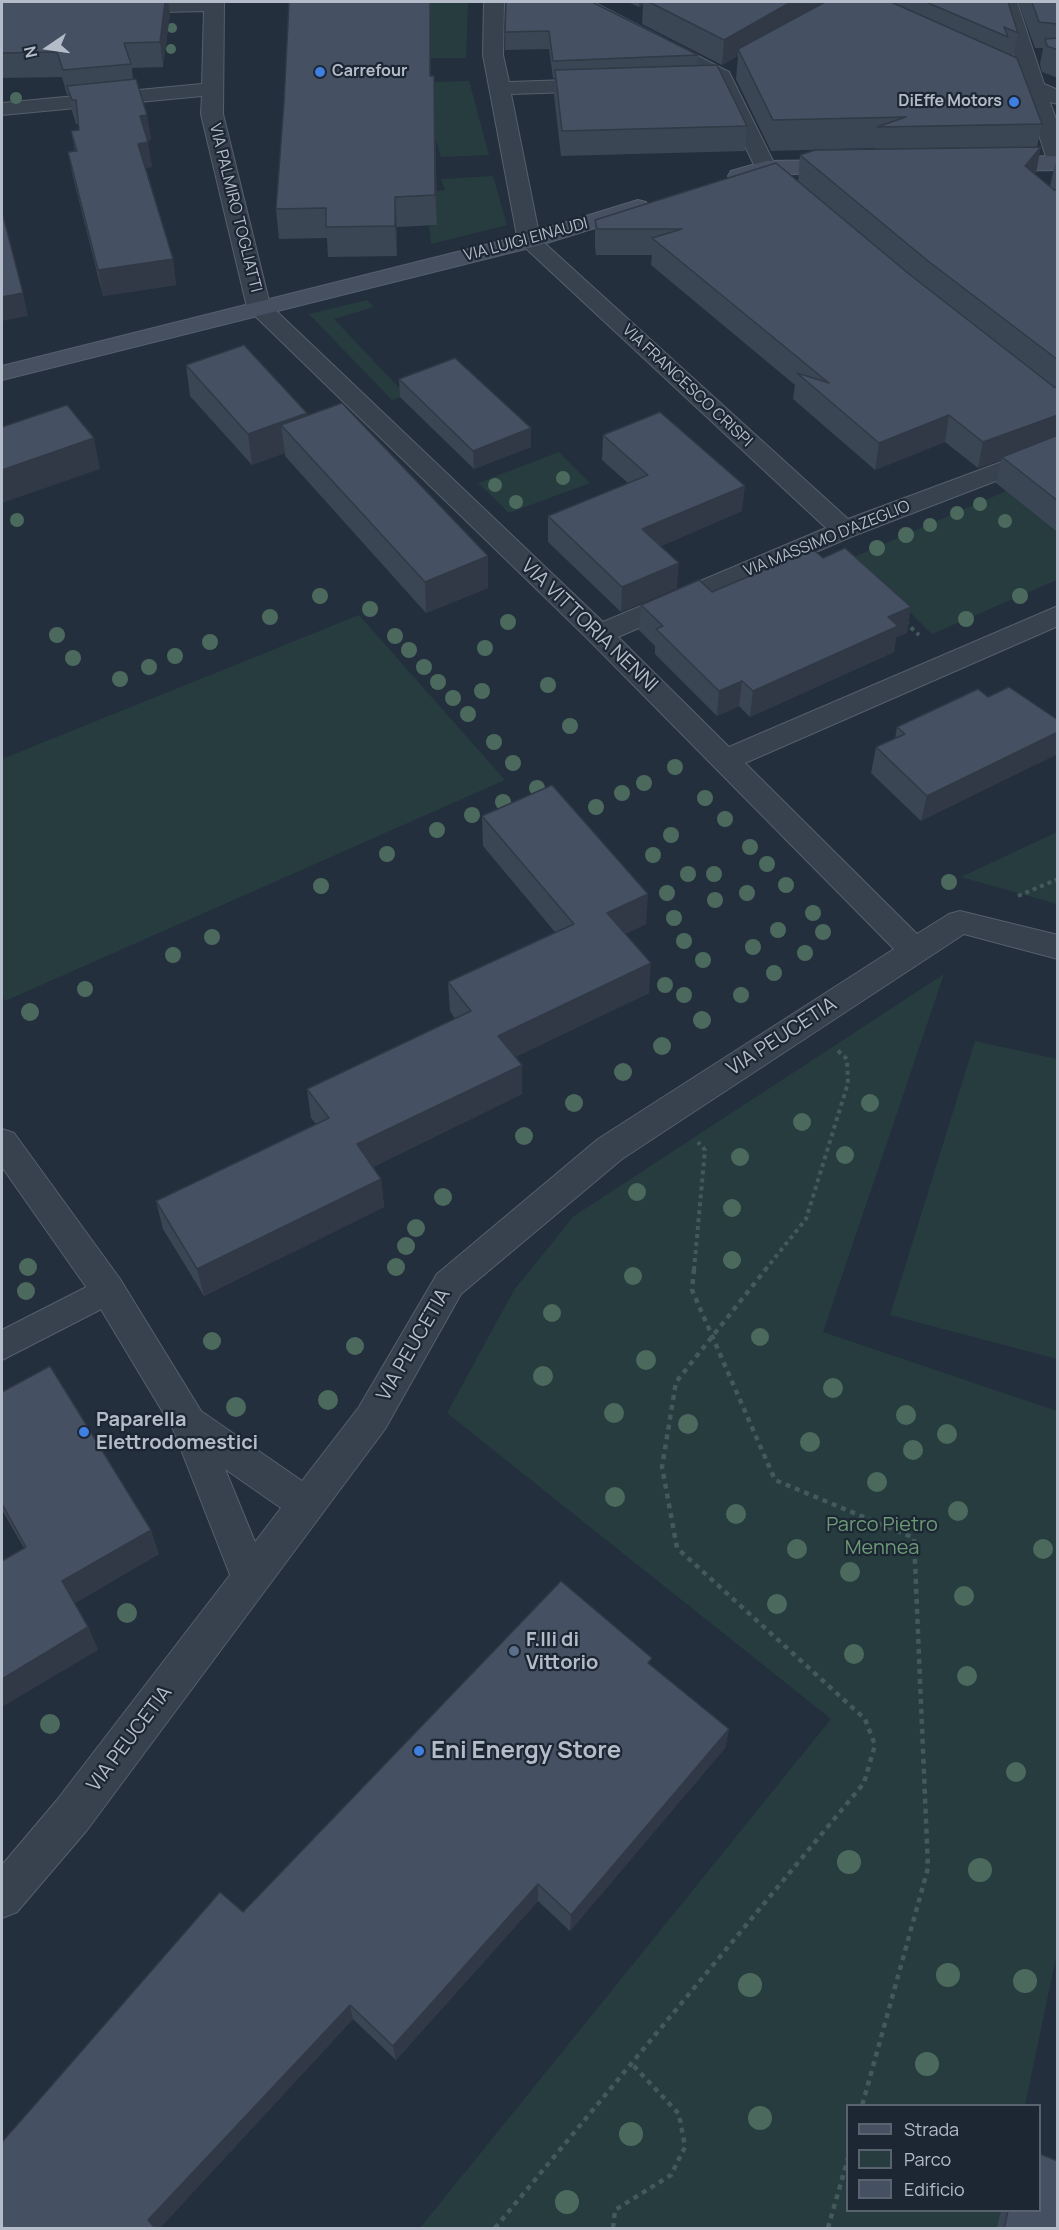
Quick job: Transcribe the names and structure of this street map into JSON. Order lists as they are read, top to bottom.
{
  "streets": {
    "main road": ["VIA LUIGI EINAUDI"],
    "street": [
      "VIA PALMIRO TOGLIATTI",
      "VIA FRANCESCO CRISPI",
      "VIA MASSIMO D'AZEGLIO",
      "VIA VITTORIA NENNI",
      "VIA PEUCETIA"
    ]
  },
  "crossings": [
    ["VIA PALMIRO TOGLIATTI", "VIA LUIGI EINAUDI"],
    ["VIA PALMIRO TOGLIATTI", "VIA VITTORIA NENNI"],
    ["VIA LUIGI EINAUDI", "VIA FRANCESCO CRISPI"],
    ["VIA LUIGI EINAUDI", "VIA VITTORIA NENNI"],
    ["VIA FRANCESCO CRISPI", "VIA MASSIMO D'AZEGLIO"],
    ["VIA MASSIMO D'AZEGLIO", "VIA VITTORIA NENNI"],
    ["VIA VITTORIA NENNI", "VIA PEUCETIA"]
  ],
  "parks": ["Parco Pietro Mennea"],
  "places": [
    "Carrefour",
    "DiEffe Motors",
    "Paparella Elettrodomestici",
    "F.lli di Vittorio",
    "Eni Energy Store"
  ],
  "legend": ["Strada", "Parco", "Edificio"],
  "north": "left"
}
